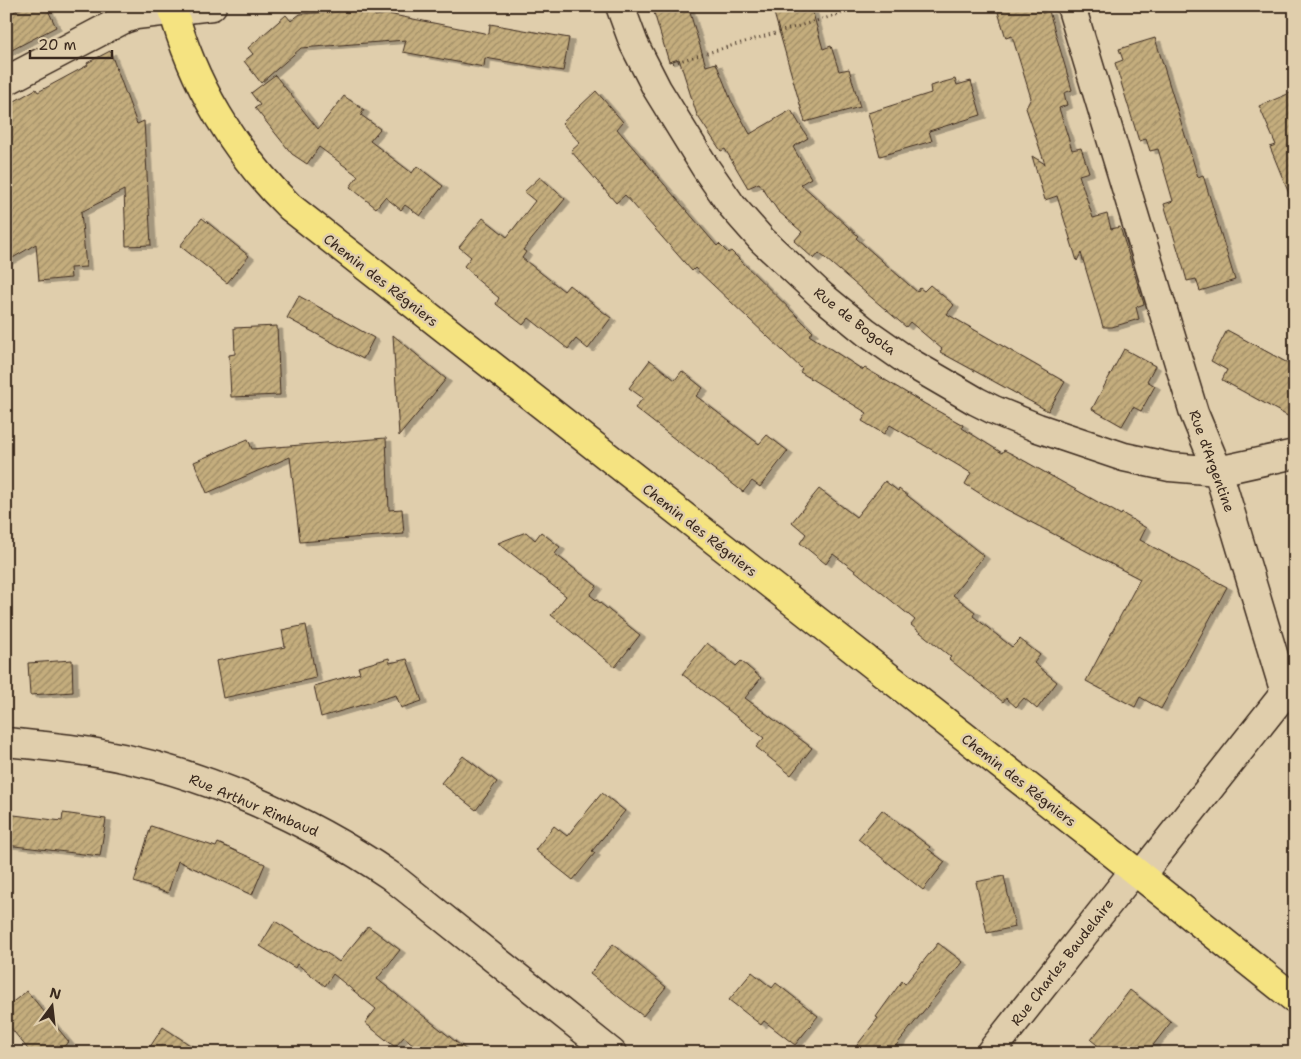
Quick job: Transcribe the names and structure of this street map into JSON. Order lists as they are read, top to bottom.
{
  "streets": {
    "main road": ["Chemin des Régniers"],
    "street": [
      "Rue de Bogota",
      "Rue d'Argentine",
      "Rue Arthur Rimbaud",
      "Rue Charles Baudelaire"
    ]
  },
  "crossings": [
    ["Chemin des Régniers", "Rue d'Argentine"],
    ["Chemin des Régniers", "Rue Charles Baudelaire"],
    ["Rue de Bogota", "Rue d'Argentine"],
    ["Rue d'Argentine", "Rue Charles Baudelaire"]
  ],
  "scale_bar": "20 m",
  "north": "top"
}
